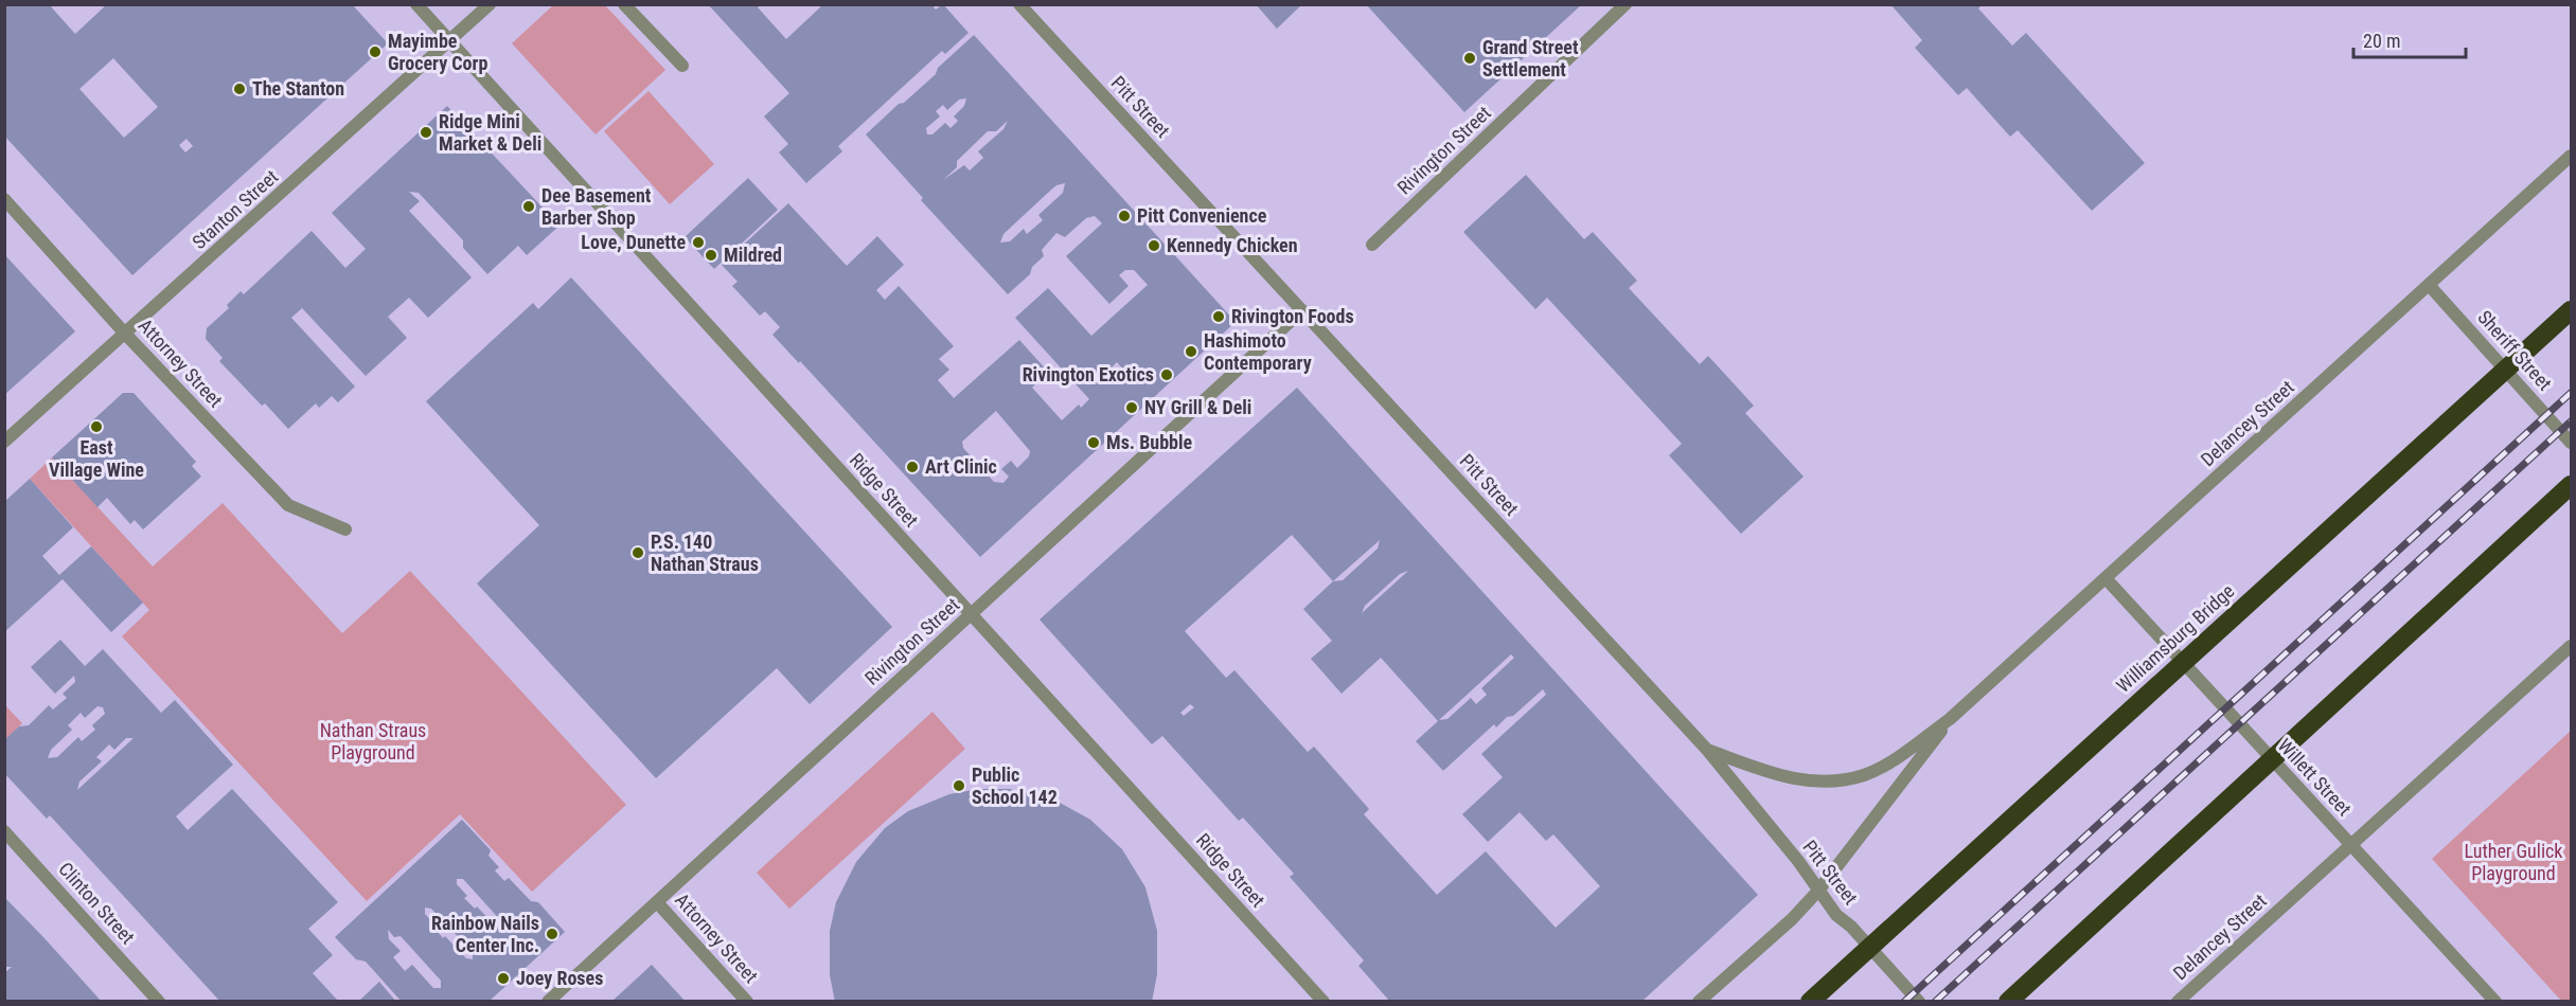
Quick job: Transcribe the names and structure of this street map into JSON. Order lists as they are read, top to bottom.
{
  "streets": {
    "highway": ["Williamsburg Bridge"],
    "street": [
      "Pitt Street",
      "Rivington Street",
      "Stanton Street",
      "Sheriff Street",
      "Attorney Street",
      "Delancey Street",
      "Ridge Street",
      "Willett Street",
      "Clinton Street"
    ]
  },
  "crossings": [
    ["Pitt Street", "Rivington Street"],
    ["Pitt Street", "Delancey Street"],
    ["Rivington Street", "Attorney Street"],
    ["Rivington Street", "Ridge Street"],
    ["Stanton Street", "Attorney Street"],
    ["Stanton Street", "Ridge Street"],
    ["Sheriff Street", "Delancey Street"],
    ["Delancey Street", "Willett Street"]
  ],
  "parks": ["Nathan Straus Playground", "Luther Gulick Playground"],
  "places": [
    "Mayimbe Grocery Corp",
    "Grand Street Settlement",
    "The Stanton",
    "Ridge Mini Market & Deli",
    "Dee Basement Barber Shop",
    "Pitt Convenience",
    "Love, Dunette",
    "Kennedy Chicken",
    "Mildred",
    "Rivington Foods",
    "Hashimoto Contemporary",
    "Rivington Exotics",
    "NY Grill & Deli",
    "East Village Wine",
    "Ms. Bubble",
    "Art Clinic",
    "P.S. 140 Nathan Straus",
    "Public School 142",
    "Rainbow Nails Center Inc.",
    "Joey Roses"
  ],
  "scale_bar": "20 m"
}
